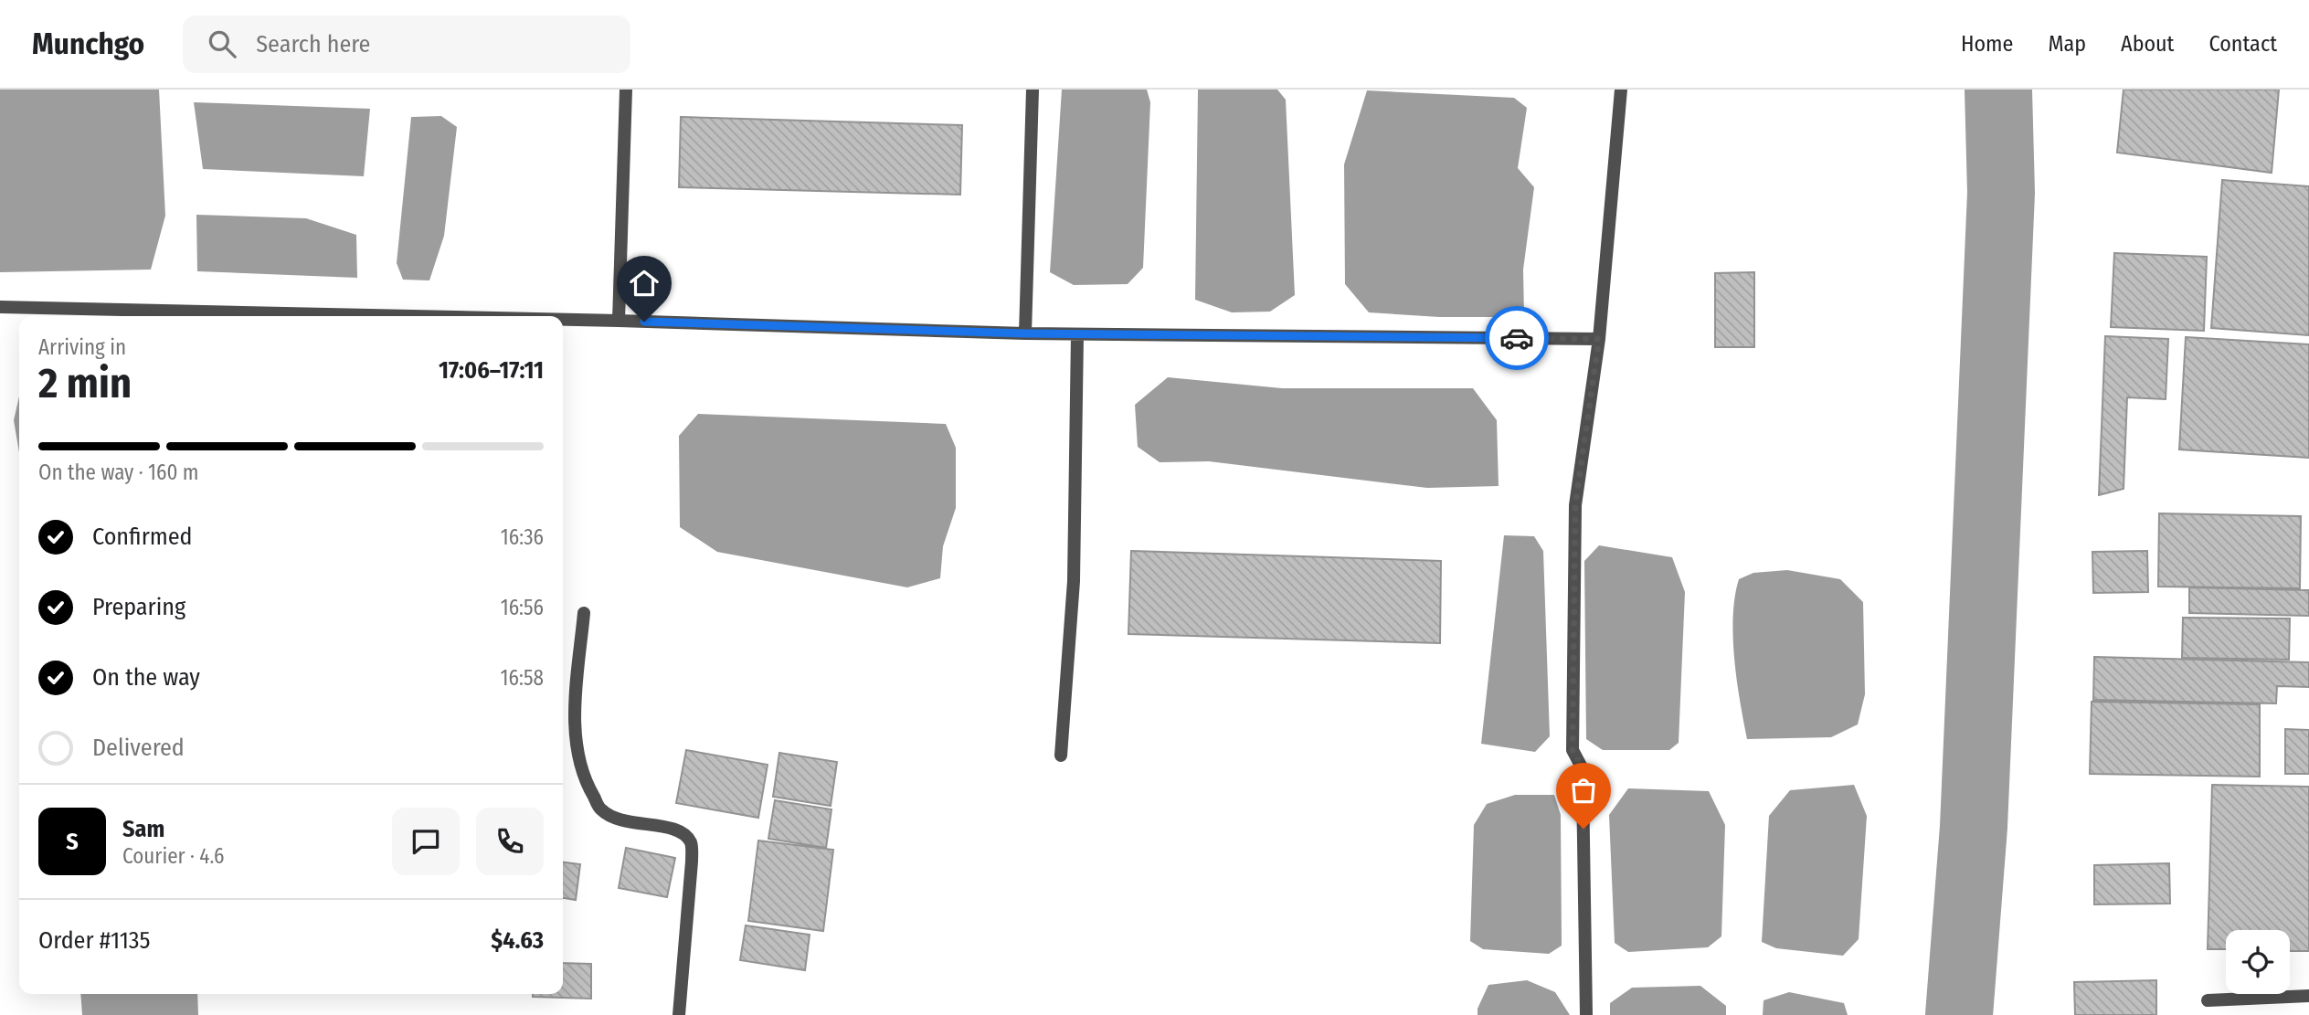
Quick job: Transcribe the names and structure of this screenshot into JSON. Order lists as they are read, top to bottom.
{
  "page": {
    "header": "Munchgo",
    "search": "Search here",
    "nav": [
      "Home",
      "Map",
      "About",
      "Contact"
    ],
    "heading": ["2 min", "Arriving in", "17:06–17:11"],
    "panel": [
      "Sam",
      "Courier · 4.6",
      "Order #1135",
      "$4.63"
    ],
    "bar": "On the way · 160 m",
    "list": [
      ["Confirmed", "16:36"],
      ["Preparing", "16:56"],
      ["On the way", "16:58"],
      "Delivered"
    ],
    "round": "S"
  }
}
